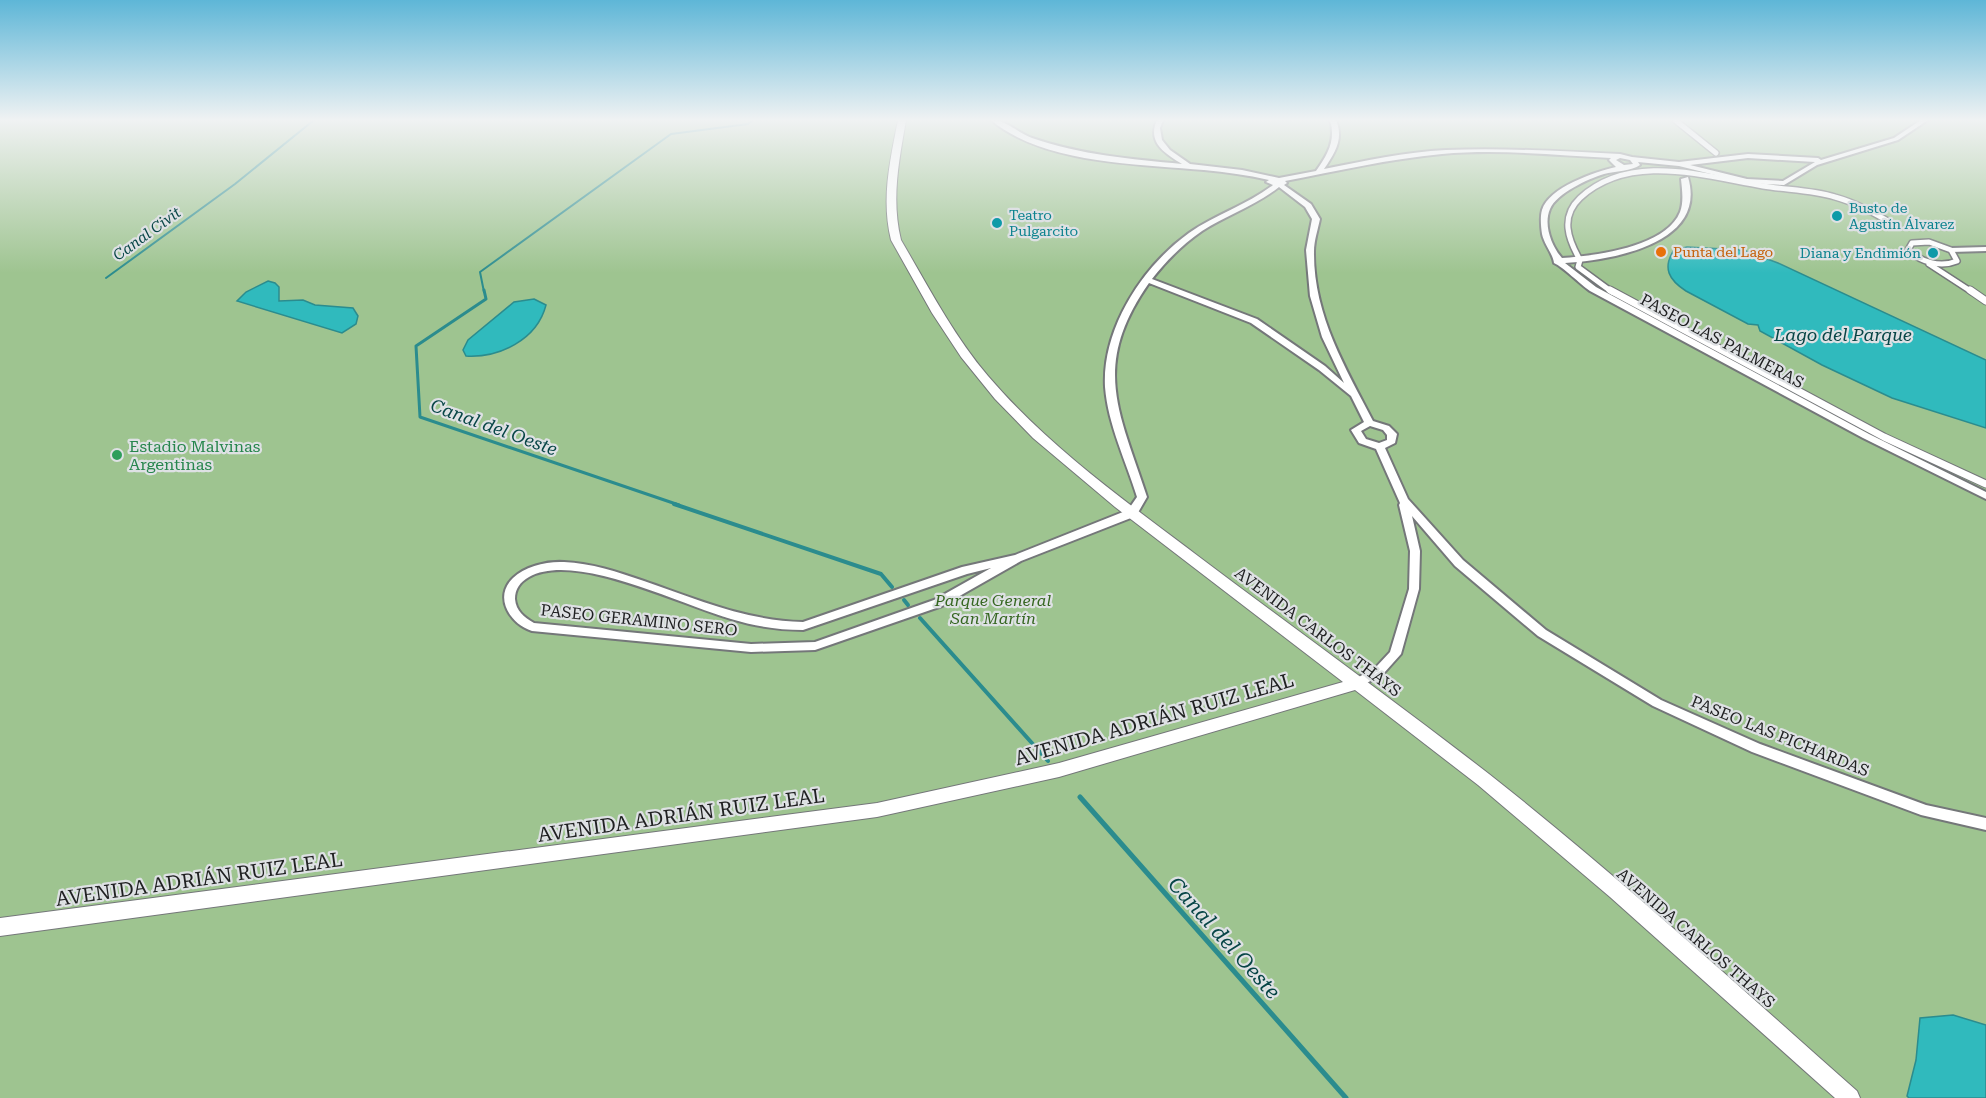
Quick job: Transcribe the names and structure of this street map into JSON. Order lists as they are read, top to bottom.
{
  "streets": {
    "street": [
      "PASEO LAS PALMERAS",
      "PASEO GERAMINO SERO",
      "AVENIDA CARLOS THAYS",
      "AVENIDA ADRIÁN RUIZ LEAL",
      "PASEO LAS PICHARDAS"
    ]
  },
  "crossings": [
    ["PASEO GERAMINO SERO", "AVENIDA CARLOS THAYS"],
    ["AVENIDA CARLOS THAYS", "AVENIDA ADRIÁN RUIZ LEAL"]
  ],
  "water": ["Canal Civit", "Lago del Parque", "Canal del Oeste"],
  "parks": ["Parque General San Martín"],
  "places": [
    "Busto de Agustín Álvarez",
    "Teatro Pulgarcito",
    "Punta del Lago",
    "Diana y Endimión",
    "Estadio Malvinas Argentinas"
  ]
}
